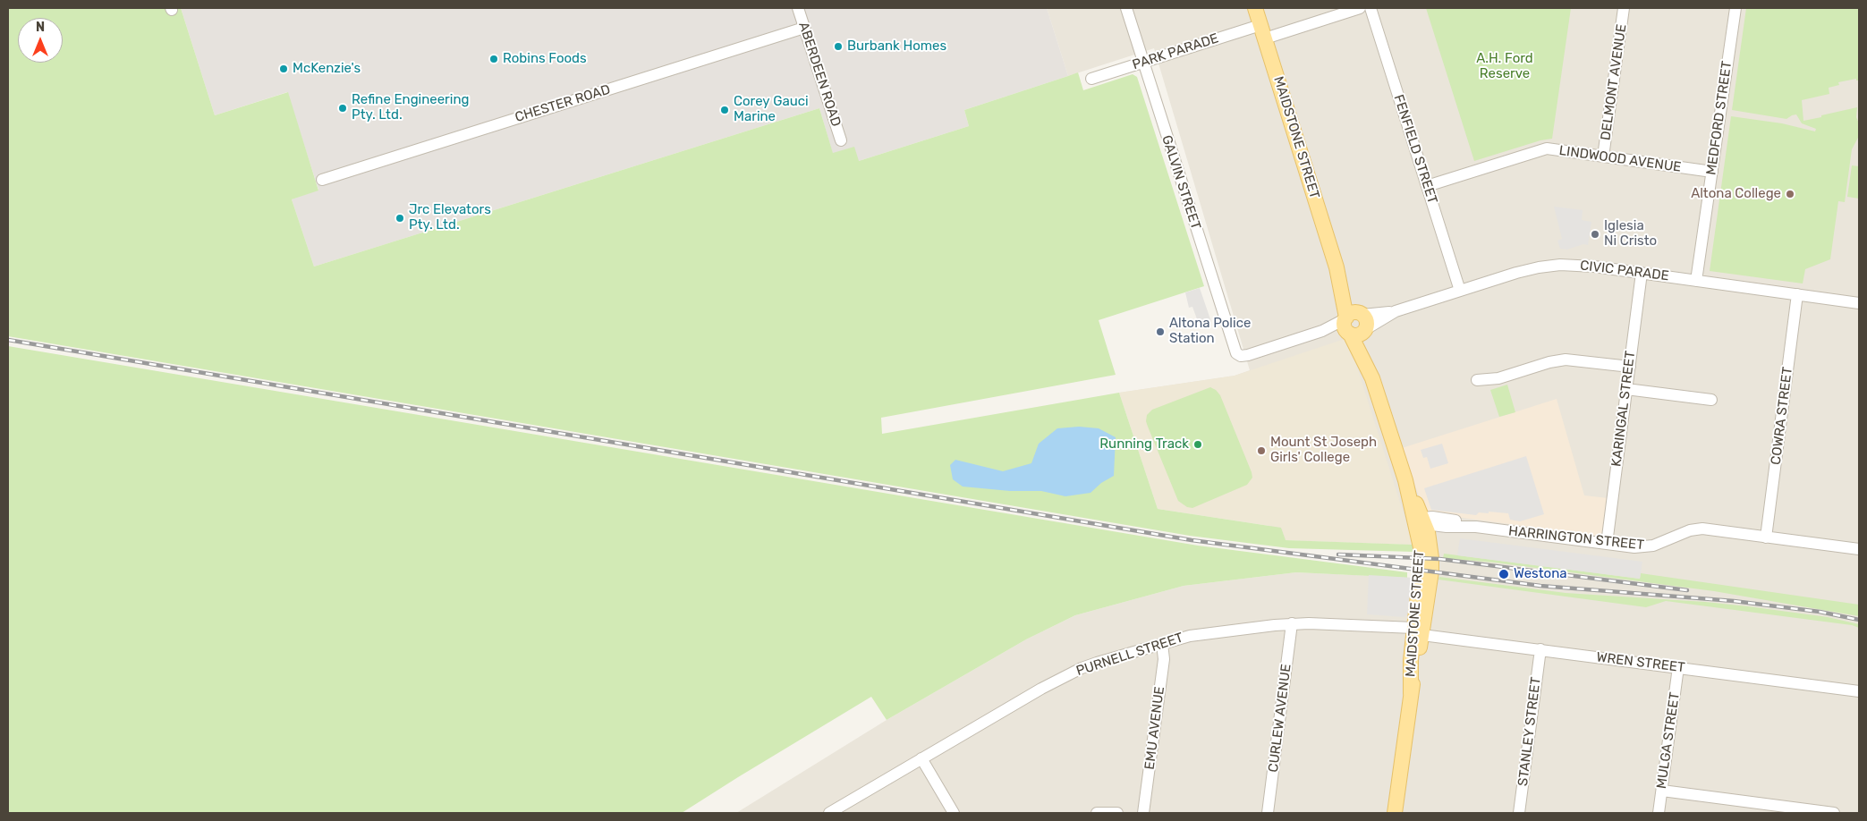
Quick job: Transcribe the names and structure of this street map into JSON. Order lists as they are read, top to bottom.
{
  "streets": {
    "main road": ["MAIDSTONE STREET"],
    "street": [
      "PARK PARADE",
      "ABERDEEN ROAD",
      "DELMONT AVENUE",
      "CHESTER ROAD",
      "MEDFORD STREET",
      "FENFIELD STREET",
      "LINDWOOD AVENUE",
      "GALVIN STREET",
      "CIVIC PARADE",
      "KARINGAL STREET",
      "COWRA STREET",
      "HARRINGTON STREET",
      "PURNELL STREET",
      "WREN STREET",
      "CURLEW AVENUE",
      "EMU AVENUE",
      "STANLEY STREET",
      "MULGA STREET"
    ]
  },
  "crossings": [
    ["PARK PARADE", "MAIDSTONE STREET"],
    ["PARK PARADE", "GALVIN STREET"],
    ["ABERDEEN ROAD", "CHESTER ROAD"],
    ["DELMONT AVENUE", "LINDWOOD AVENUE"],
    ["MEDFORD STREET", "LINDWOOD AVENUE"],
    ["MEDFORD STREET", "CIVIC PARADE"],
    ["MAIDSTONE STREET", "GALVIN STREET"],
    ["MAIDSTONE STREET", "CIVIC PARADE"],
    ["MAIDSTONE STREET", "HARRINGTON STREET"],
    ["MAIDSTONE STREET", "PURNELL STREET"],
    ["MAIDSTONE STREET", "WREN STREET"],
    ["FENFIELD STREET", "LINDWOOD AVENUE"],
    ["FENFIELD STREET", "CIVIC PARADE"],
    ["GALVIN STREET", "CIVIC PARADE"],
    ["CIVIC PARADE", "KARINGAL STREET"],
    ["CIVIC PARADE", "COWRA STREET"],
    ["KARINGAL STREET", "HARRINGTON STREET"],
    ["COWRA STREET", "HARRINGTON STREET"],
    ["PURNELL STREET", "WREN STREET"],
    ["PURNELL STREET", "CURLEW AVENUE"],
    ["PURNELL STREET", "EMU AVENUE"],
    ["WREN STREET", "STANLEY STREET"],
    ["WREN STREET", "MULGA STREET"]
  ],
  "parks": ["A.H. Ford Reserve"],
  "places": [
    "Burbank Homes",
    "Robins Foods",
    "McKenzie's",
    "Refine Engineering Pty. Ltd.",
    "Corey Gauci Marine",
    "Altona College",
    "Jrc Elevators Pty. Ltd.",
    "Iglesia Ni Cristo",
    "Altona Police Station",
    "Running Track",
    "Mount St Joseph Girls' College",
    "Westona"
  ],
  "north": "top"
}
